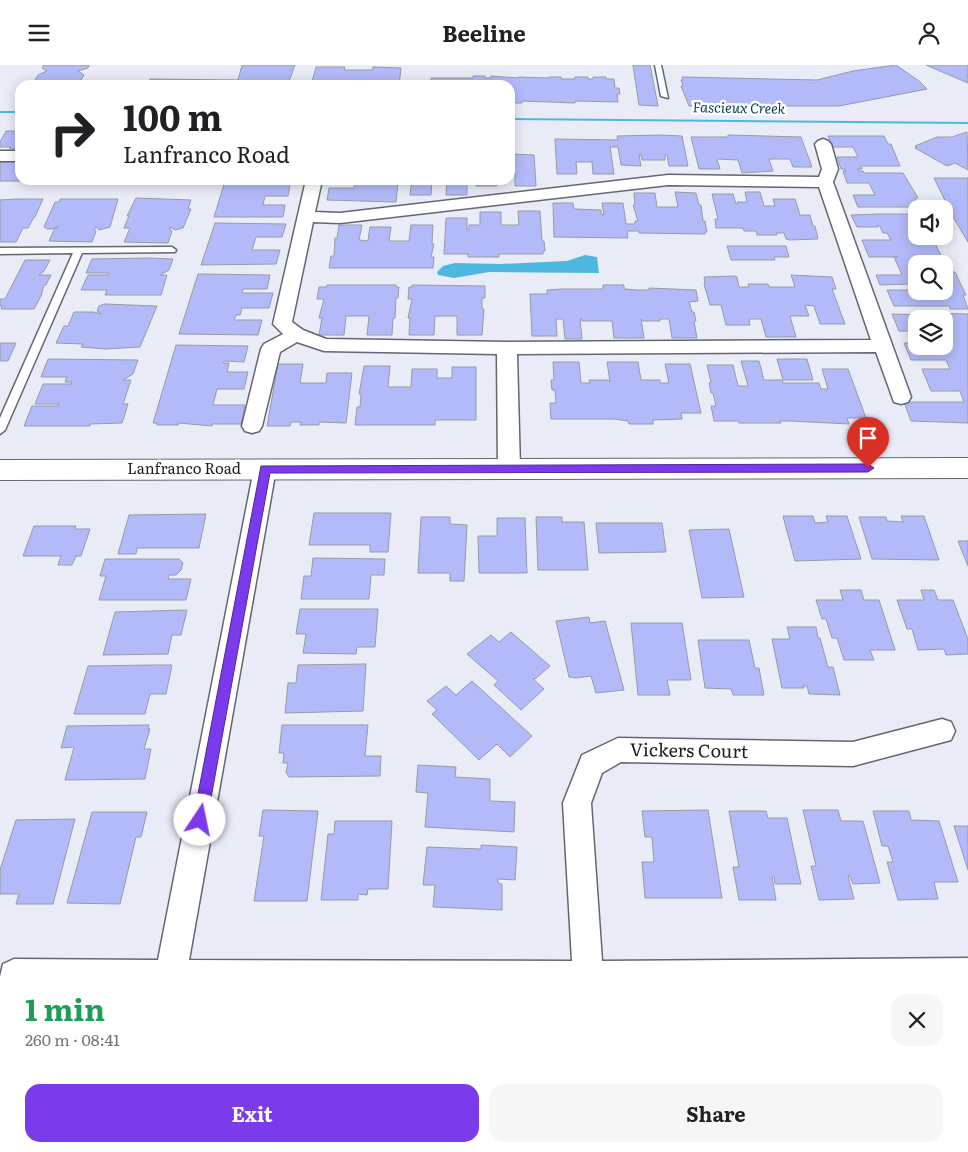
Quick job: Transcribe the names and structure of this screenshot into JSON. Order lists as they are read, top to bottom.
{
  "streets": {
    "street": ["Lanfranco Road", "Vickers Court"]
  },
  "water": ["Fascieux Creek"],
  "page": {
    "header": "Beeline",
    "turn": ["100 m", "Lanfranco Road"],
    "heading": ["1 min", "260 m · 08:41"],
    "buttons": ["Exit", "Share"]
  }
}
